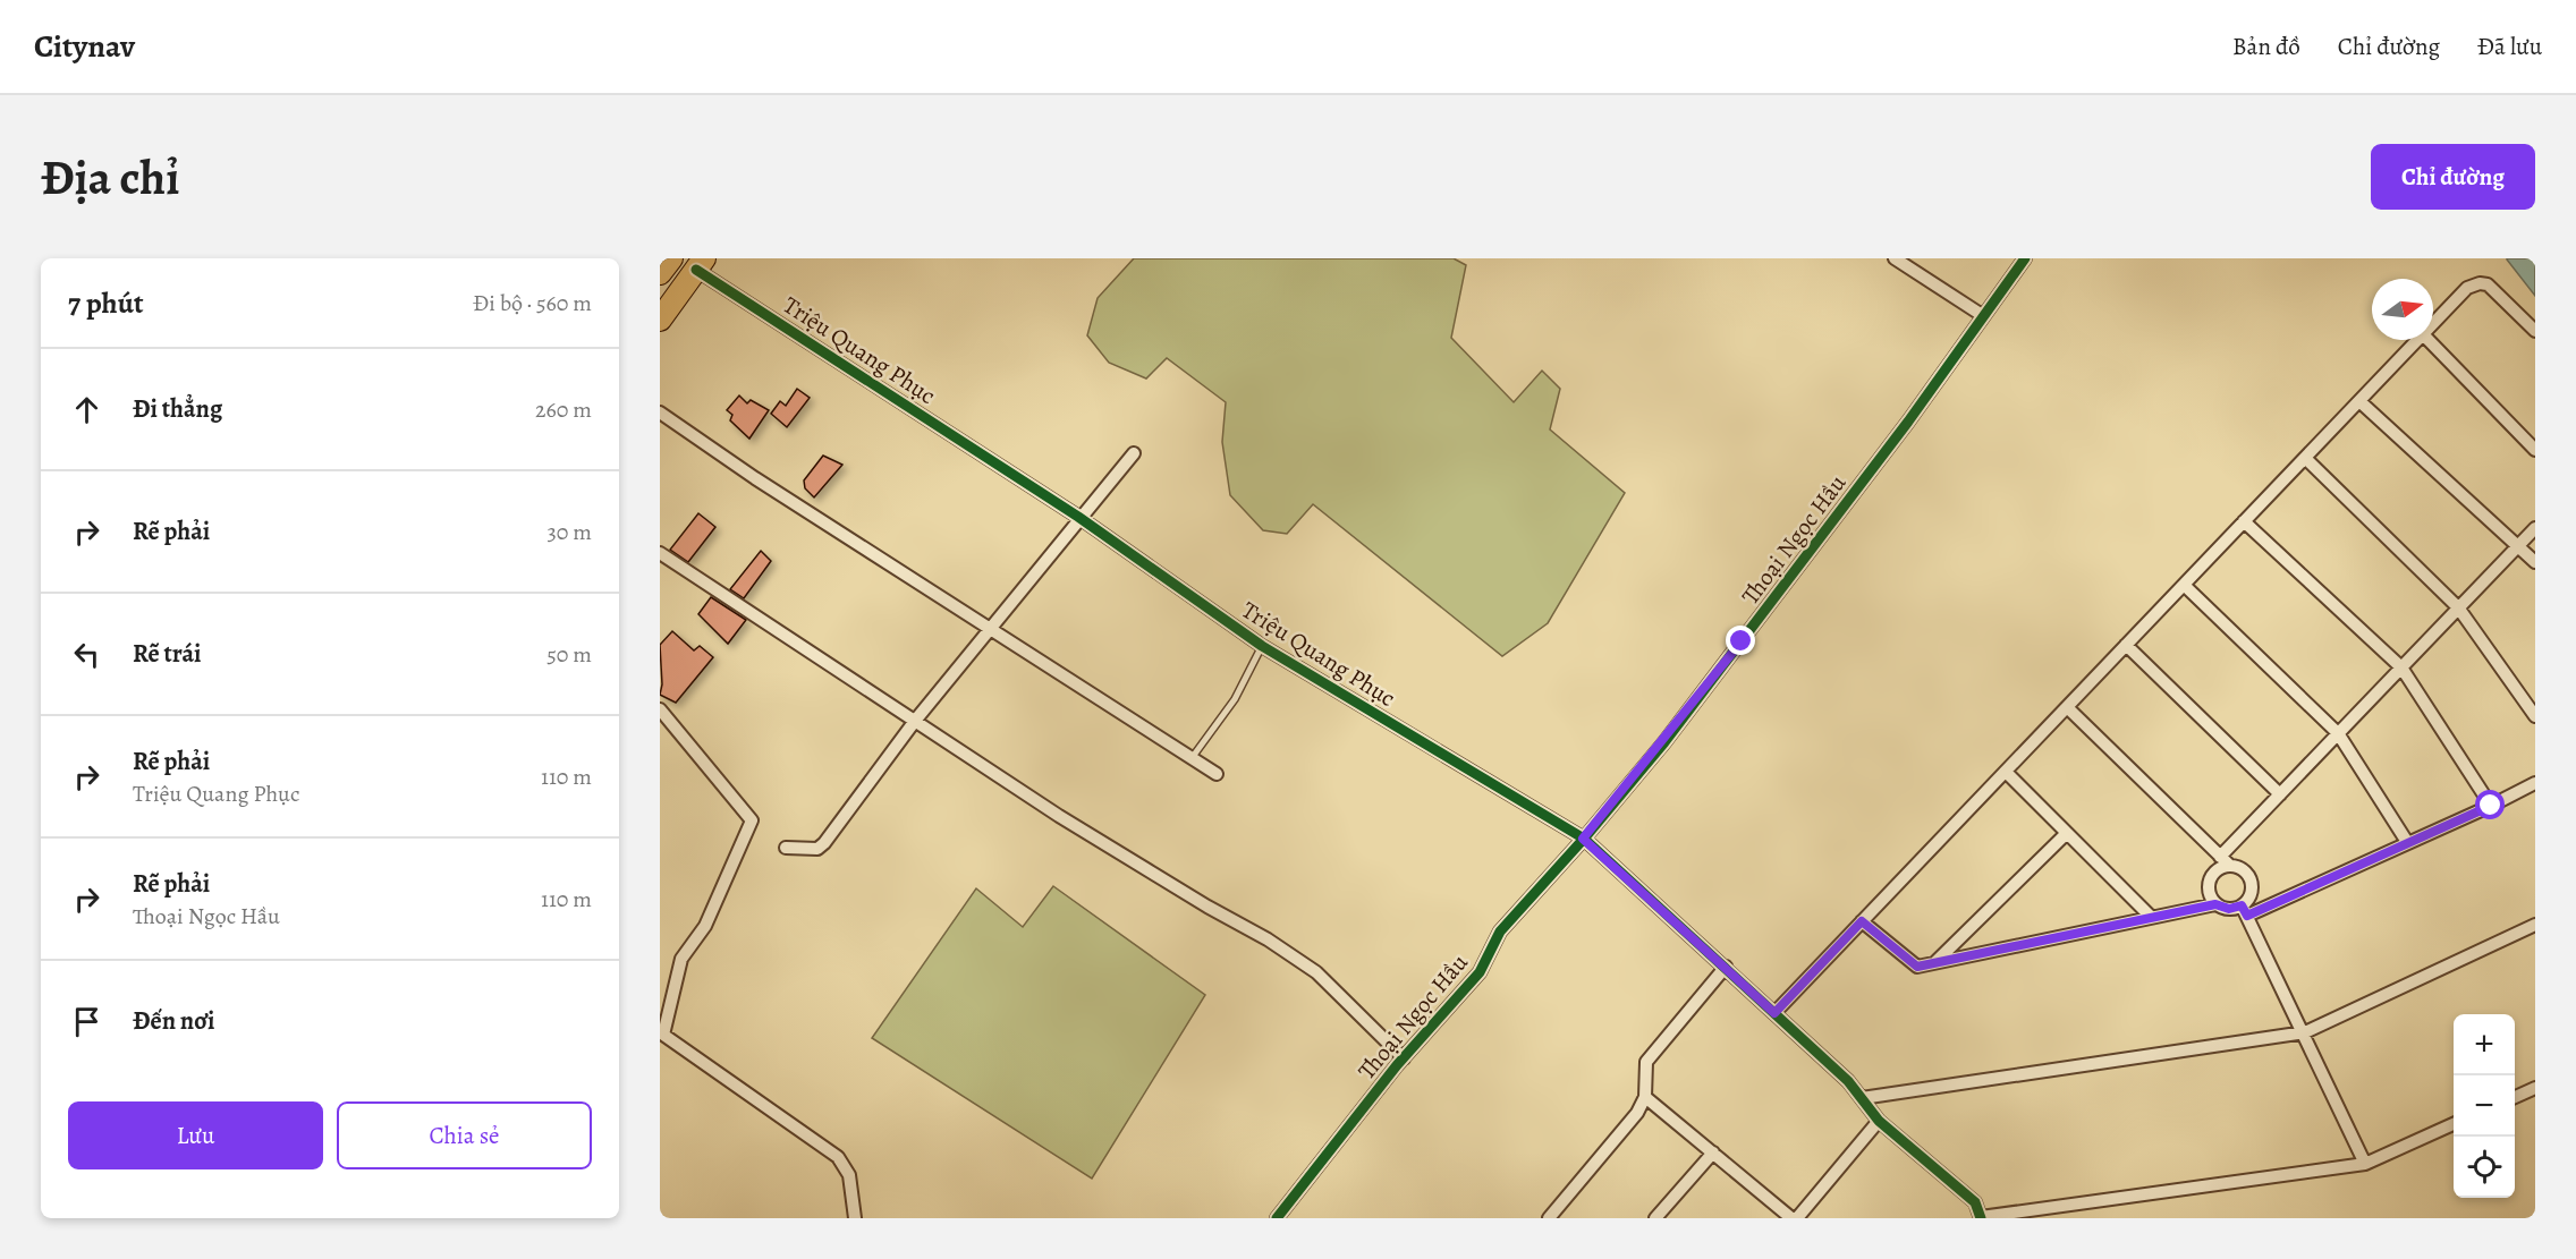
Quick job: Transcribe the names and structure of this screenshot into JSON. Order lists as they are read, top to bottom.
{
  "streets": {
    "street": ["Triệu Quang Phục", "Thoại Ngọc Hầu"]
  },
  "crossings": [
    ["Triệu Quang Phục", "Thoại Ngọc Hầu"]
  ],
  "north": "right",
  "page": {
    "header": "Citynav",
    "nav": ["Bản đồ", "Chỉ đường", "Đã lưu"],
    "buttons": [
      "Chỉ đường",
      ["Lưu", "Chia sẻ"]
    ],
    "title": "Địa chỉ",
    "heading": ["7 phút", "Đi bộ · 560 m"],
    "list": [
      ["Đi thẳng", "260 m"],
      ["Rẽ phải", "30 m"],
      ["Rẽ trái", "50 m"],
      ["Rẽ phải", "Triệu Quang Phục", "110 m"],
      ["Rẽ phải", "Thoại Ngọc Hầu", "110 m"],
      "Đến nơi"
    ],
    "map_buttons": ["+", "−"]
  }
}
